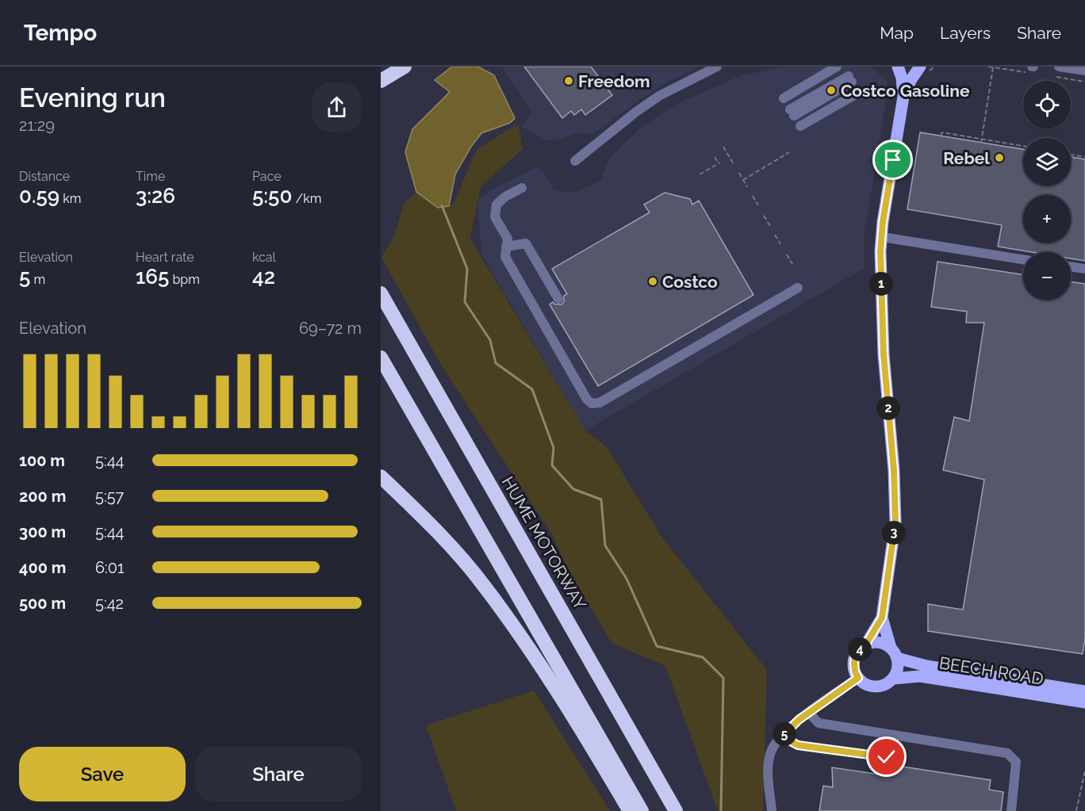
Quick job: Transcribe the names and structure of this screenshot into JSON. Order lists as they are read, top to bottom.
{
  "streets": {
    "highway": ["HUME MOTORWAY"],
    "main road": ["BEECH ROAD"]
  },
  "places": [
    "Freedom",
    "Costco Gasoline",
    "Rebel",
    "Costco"
  ],
  "page": {
    "header": "Tempo",
    "nav": ["Map", "Layers", "Share"],
    "heading": ["Evening run", "21:29"],
    "map_buttons": ["+", "−"],
    "stats": [
      ["Distance", "0.59 km"],
      ["Time", "3:26"],
      ["Pace", "5:50 /km"],
      ["Elevation", "5 m"],
      ["Heart rate", "165 bpm"],
      ["kcal", "42"]
    ],
    "pins": [
      "1",
      "2",
      "3",
      "4",
      "5"
    ],
    "chart": ["Elevation", "69–72 m"],
    "list": [
      {
        "name": "100 m",
        "note": "5:44"
      },
      {
        "name": "200 m",
        "note": "5:57"
      },
      {
        "name": "300 m",
        "note": "5:44"
      },
      {
        "name": "400 m",
        "note": "6:01"
      },
      {
        "name": "500 m",
        "note": "5:42"
      }
    ],
    "buttons": ["Save", "Share"]
  }
}
